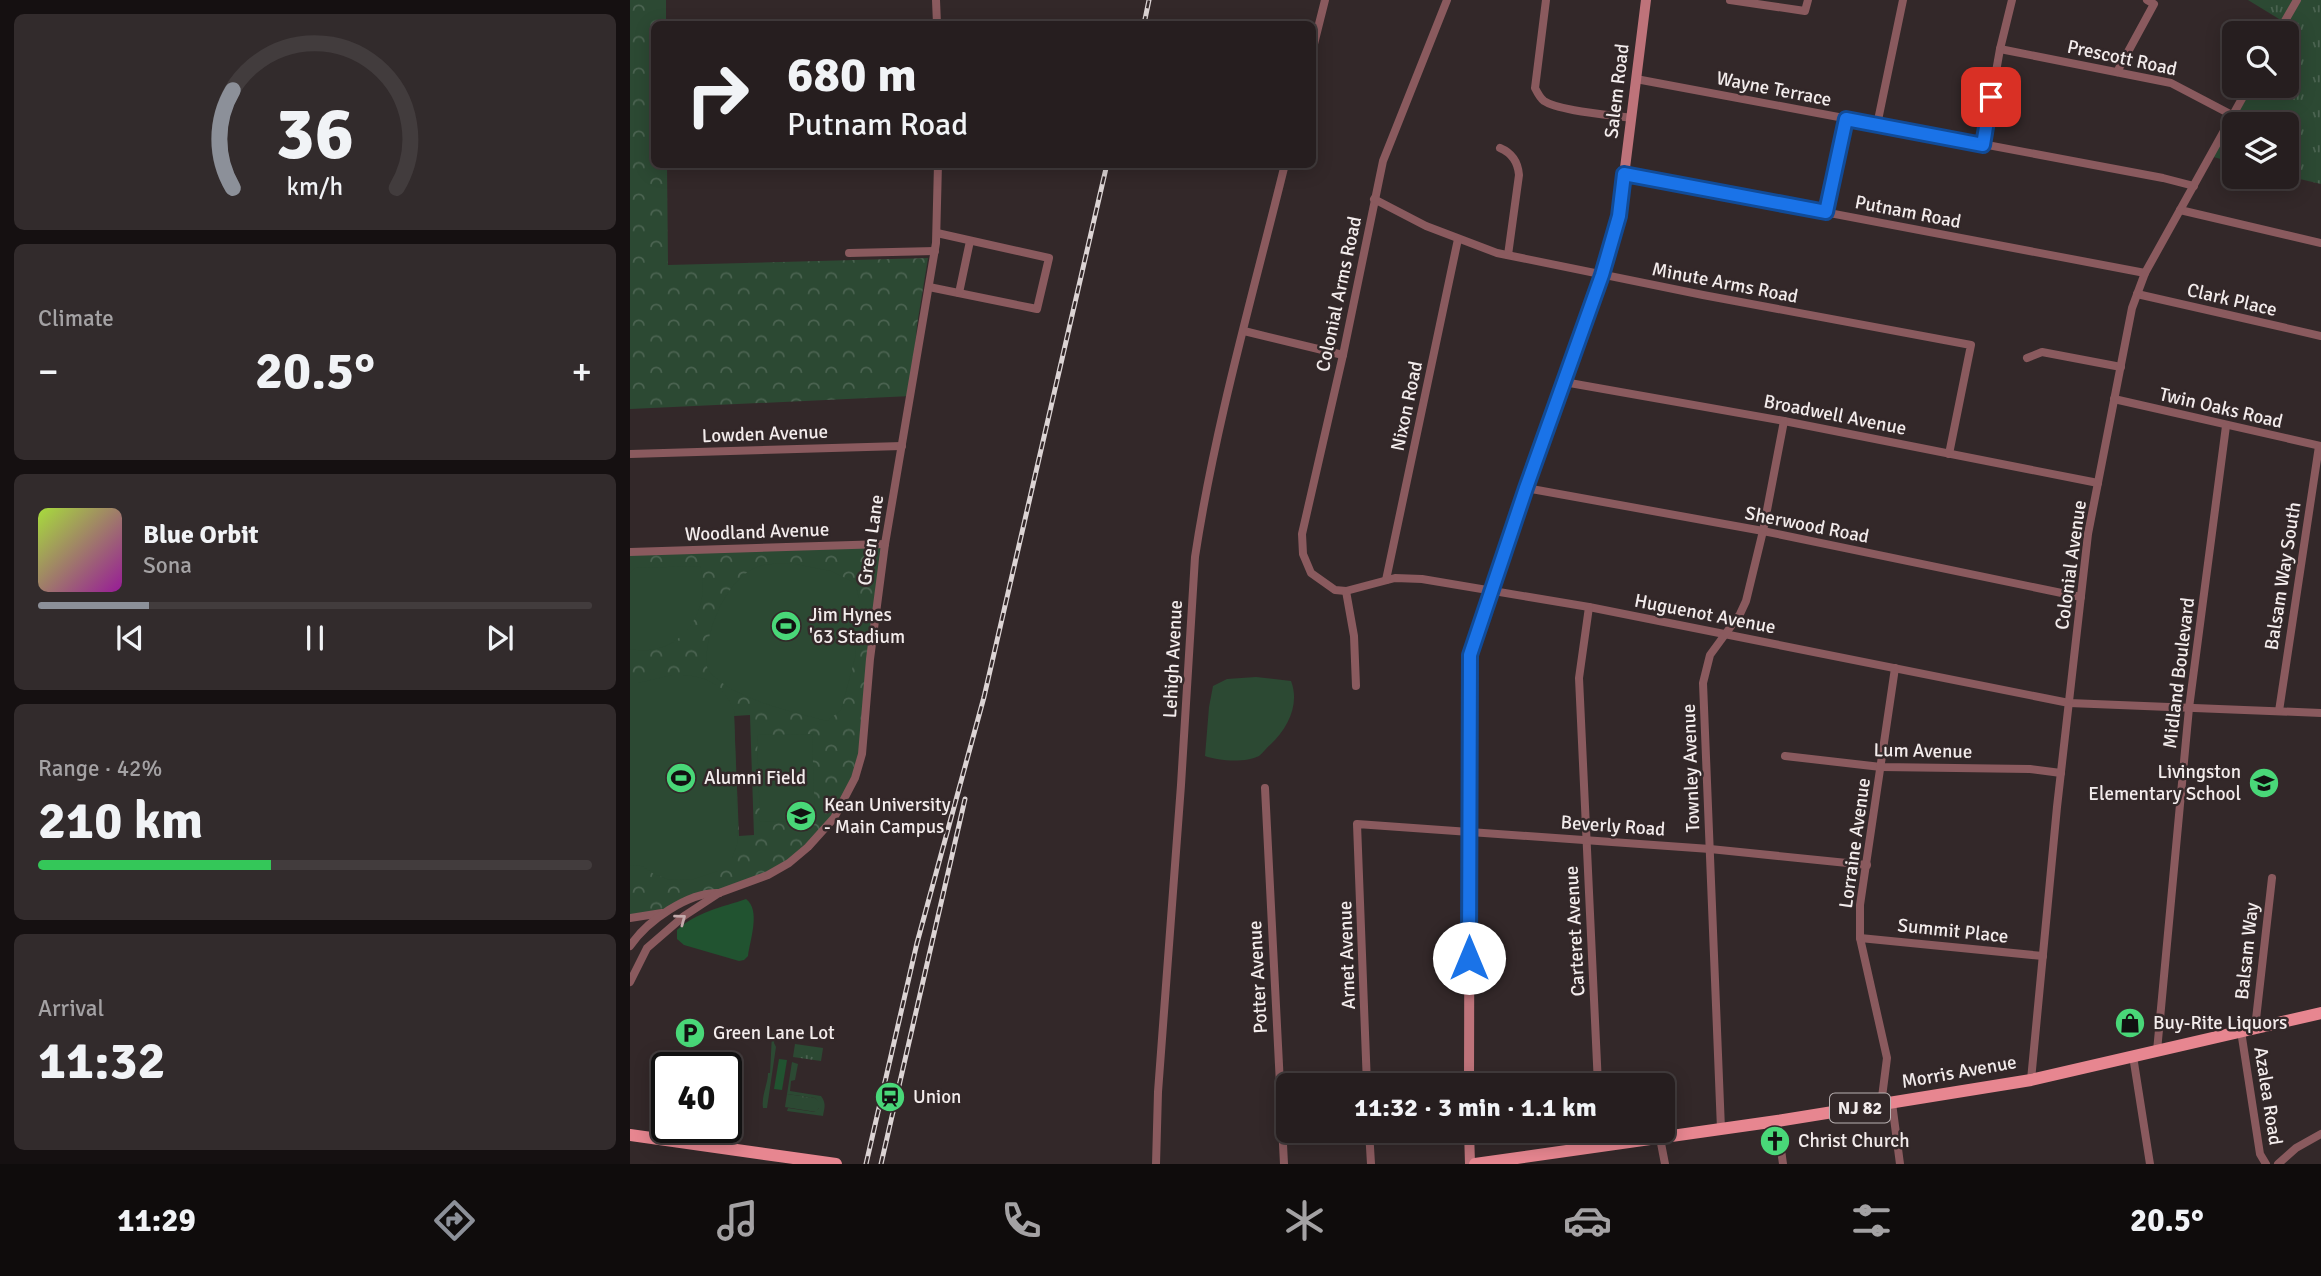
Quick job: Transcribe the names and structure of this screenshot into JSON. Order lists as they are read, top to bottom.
{
  "streets": {
    "main road": ["Morris Avenue", "NJ 82"],
    "street": [
      "Prescott Road",
      "Wayne Terrace",
      "Salem Road",
      "Putnam Road",
      "Minute Arms Road",
      "Colonial Arms Road",
      "Clark Place",
      "Nixon Road",
      "Twin Oaks Road",
      "Broadwell Avenue",
      "Lowden Avenue",
      "Sherwood Road",
      "Woodland Avenue",
      "Green Lane",
      "Colonial Avenue",
      "Balsam Way South",
      "Huguenot Avenue",
      "Lehigh Avenue",
      "Midland Boulevard",
      "Lum Avenue",
      "Townley Avenue",
      "Beverly Road",
      "Lorraine Avenue",
      "Carteret Avenue",
      "Summit Place",
      "Balsam Way",
      "Arnet Avenue",
      "Potter Avenue",
      "Azalea Road"
    ]
  },
  "crossings": [
    ["Wayne Terrace", "Salem Road"],
    ["Wayne Terrace", "Colonial Avenue"],
    ["Salem Road", "Putnam Road"],
    ["Salem Road", "Minute Arms Road"],
    ["Salem Road", "Broadwell Avenue"],
    ["Salem Road", "Sherwood Road"],
    ["Salem Road", "Huguenot Avenue"],
    ["Salem Road", "Beverly Road"],
    ["Putnam Road", "Colonial Avenue"],
    ["Minute Arms Road", "Colonial Arms Road"],
    ["Minute Arms Road", "Nixon Road"],
    ["Minute Arms Road", "Broadwell Avenue"],
    ["Colonial Arms Road", "Huguenot Avenue"],
    ["Clark Place", "Colonial Avenue"],
    ["Nixon Road", "Huguenot Avenue"],
    ["Twin Oaks Road", "Colonial Avenue"],
    ["Twin Oaks Road", "Balsam Way South"],
    ["Twin Oaks Road", "Midland Boulevard"],
    ["Broadwell Avenue", "Colonial Avenue"],
    ["Broadwell Avenue", "Townley Avenue"],
    ["Lowden Avenue", "Green Lane"],
    ["Sherwood Road", "Colonial Avenue"],
    ["Sherwood Road", "Townley Avenue"],
    ["Woodland Avenue", "Green Lane"],
    ["Colonial Avenue", "Huguenot Avenue"],
    ["Colonial Avenue", "Lum Avenue"],
    ["Colonial Avenue", "Summit Place"],
    ["Colonial Avenue", "Morris Avenue"],
    ["Balsam Way South", "Huguenot Avenue"],
    ["Huguenot Avenue", "Midland Boulevard"],
    ["Huguenot Avenue", "Townley Avenue"],
    ["Huguenot Avenue", "Lorraine Avenue"],
    ["Huguenot Avenue", "Carteret Avenue"],
    ["Midland Boulevard", "Morris Avenue"],
    ["Lum Avenue", "Lorraine Avenue"],
    ["Townley Avenue", "Beverly Road"],
    ["Townley Avenue", "Morris Avenue"],
    ["Beverly Road", "Lorraine Avenue"],
    ["Beverly Road", "Carteret Avenue"],
    ["Beverly Road", "Arnet Avenue"],
    ["Lorraine Avenue", "Summit Place"],
    ["Lorraine Avenue", "Morris Avenue"],
    ["Balsam Way", "Morris Avenue"],
    ["Morris Avenue", "Azalea Road"]
  ],
  "places": {
    "sports": ["Jim Hynes '63 Stadium", "Alumni Field"],
    "school or university": ["Livingston Elementary School", "Kean University - Main Campus"],
    "shop": ["Buy-Rite Liquors"],
    "parking": ["Green Lane Lot"],
    "station": ["Union"],
    "church": ["Christ Church"]
  },
  "page": {
    "turn": ["680 m", "Putnam Road"],
    "tile": [
      "Climate",
      ["Range · 42%", "210 km"],
      ["Arrival", "11:32"]
    ],
    "heat": ["−", "20.5°", "+"],
    "song": ["Blue Orbit", "Sona"],
    "limit": "40",
    "trip": "11:32 · 3 min · 1.1 km",
    "tabs": ["11:29", "20.5°"],
    "gauge": ["36", "km/h"]
  }
}
